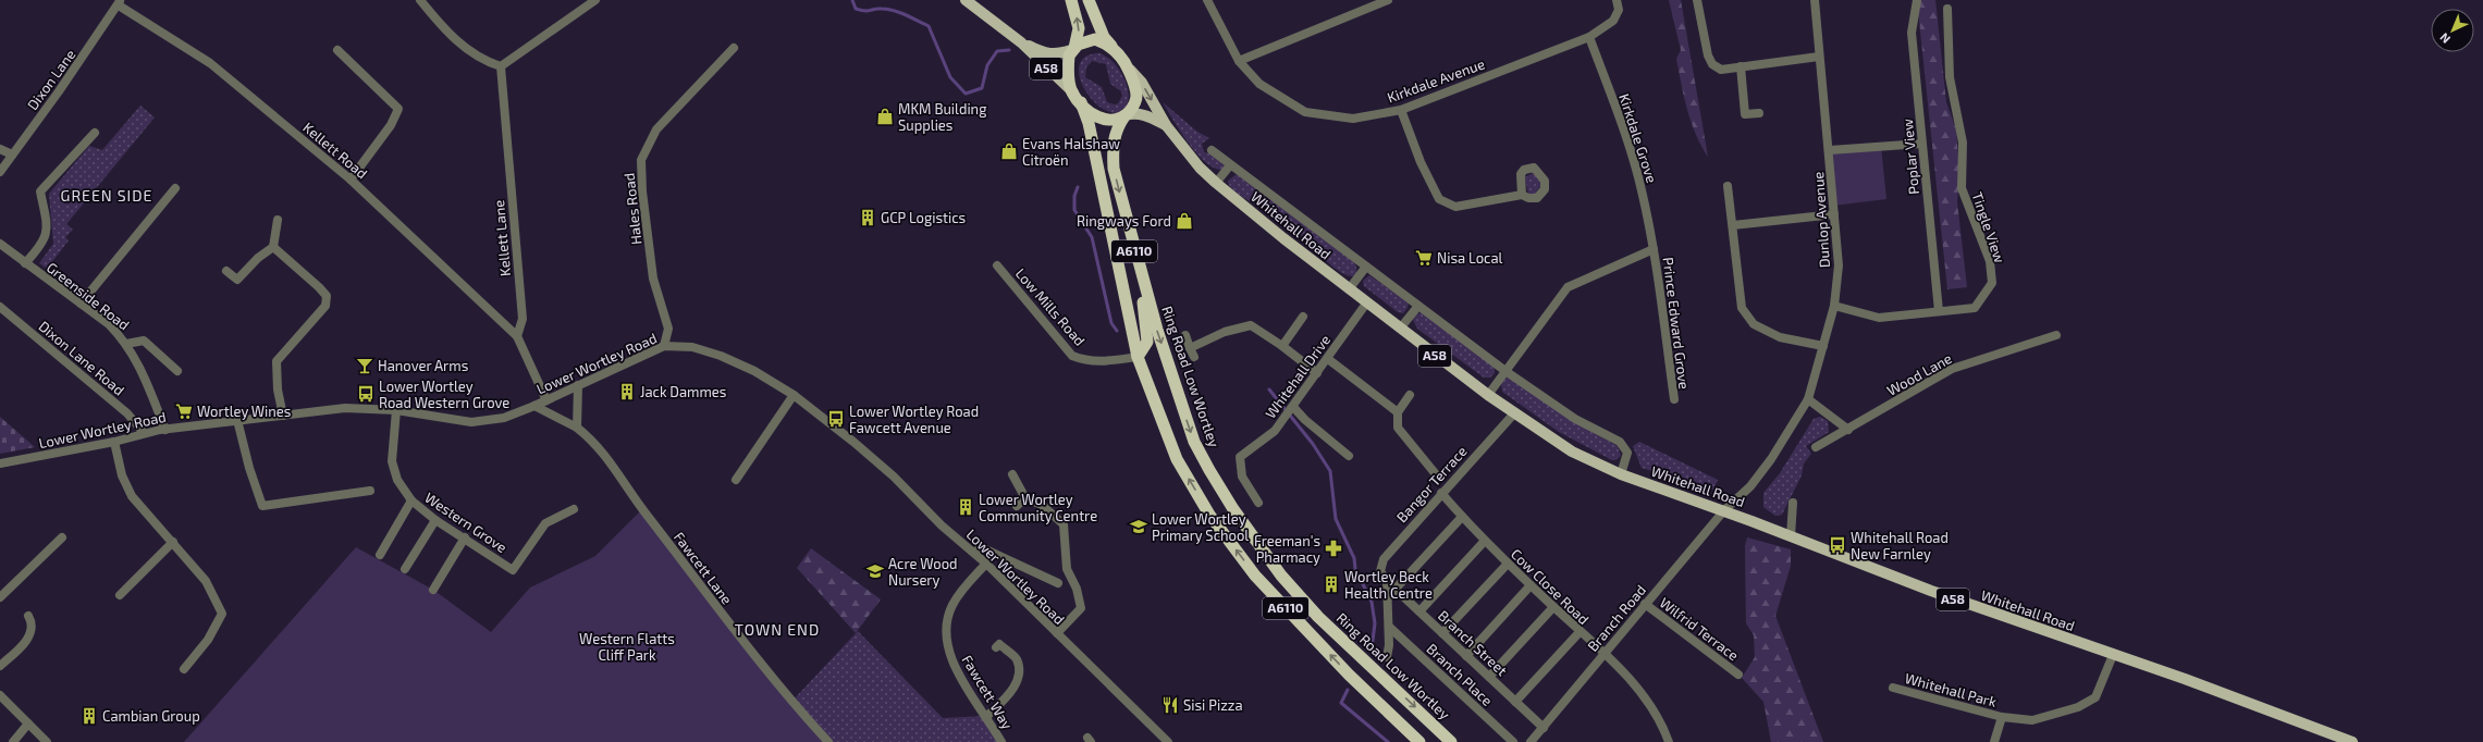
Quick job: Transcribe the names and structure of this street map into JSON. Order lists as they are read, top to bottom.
{
  "streets": {
    "highway": ["A6110", "Ring Road Low Wortley"],
    "main road": ["A58", "Whitehall Road"],
    "street": [
      "Dixon Lane",
      "Kirkdale Avenue",
      "Kirkdale Grove",
      "Kellett Road",
      "Poplar View",
      "Hales Road",
      "Dunlop Avenue",
      "Tingle View",
      "Kellett Lane",
      "Greenside Road",
      "Low Mills Road",
      "Prince Edward Grove",
      "Dixon Lane Road",
      "Lower Wortley Road",
      "Wood Lane",
      "Whitehall Drive",
      "Bangor Terrace",
      "Western Grove",
      "Fawcett Lane",
      "Cow Close Road",
      "Branch Road",
      "Wilfrid Terrace",
      "Branch Street",
      "Branch Place",
      "Whitehall Park",
      "Fawcett Way"
    ]
  },
  "crossings": [
    ["A58", "Whitehall Road"],
    ["A58", "A6110"],
    ["A58", "Ring Road Low Wortley"],
    ["Dixon Lane", "Kellett Road"],
    ["Kirkdale Avenue", "Kirkdale Grove"],
    ["Kirkdale Grove", "Prince Edward Grove"],
    ["Kellett Road", "Kellett Lane"],
    ["Poplar View", "Tingle View"],
    ["Hales Road", "Lower Wortley Road"],
    ["Dunlop Avenue", "Whitehall Road"],
    ["Dunlop Avenue", "Tingle View"],
    ["Dunlop Avenue", "Branch Road"],
    ["Whitehall Road", "A6110"],
    ["Whitehall Road", "Ring Road Low Wortley"],
    ["Whitehall Road", "Whitehall Drive"],
    ["Whitehall Road", "Bangor Terrace"],
    ["Whitehall Road", "Branch Road"],
    ["Whitehall Road", "Whitehall Park"],
    ["A6110", "Low Mills Road"],
    ["A6110", "Ring Road Low Wortley"],
    ["Greenside Road", "Lower Wortley Road"],
    ["Dixon Lane Road", "Lower Wortley Road"],
    ["Lower Wortley Road", "Western Grove"],
    ["Lower Wortley Road", "Fawcett Lane"],
    ["Lower Wortley Road", "Fawcett Way"],
    ["Bangor Terrace", "Cow Close Road"],
    ["Bangor Terrace", "Branch Street"],
    ["Cow Close Road", "Branch Road"],
    ["Branch Road", "Wilfrid Terrace"],
    ["Branch Road", "Branch Street"]
  ],
  "districts": ["GREEN SIDE", "TOWN END"],
  "parks": ["Western Flatts Cliff Park"],
  "places": {
    "shop": ["MKM Building Supplies", "Evans Halshaw Citroën", "Ringways Ford"],
    "building": [
      "GCP Logistics",
      "Jack Dammes",
      "Lower Wortley Community Centre",
      "Wortley Beck Health Centre",
      "Cambian Group"
    ],
    "supermarket": ["Nisa Local", "Wortley Wines"],
    "bar": ["Hanover Arms"],
    "bus stop": ["Lower Wortley Road Western Grove", "Lower Wortley Road Fawcett Avenue", "Whitehall Road New Farnley"],
    "school or university": ["Lower Wortley Primary School", "Acre Wood Nursery"],
    "pharmacy": ["Freeman's Pharmacy"],
    "restaurant": ["Sisi Pizza"]
  },
  "north": "bottom left"
}
